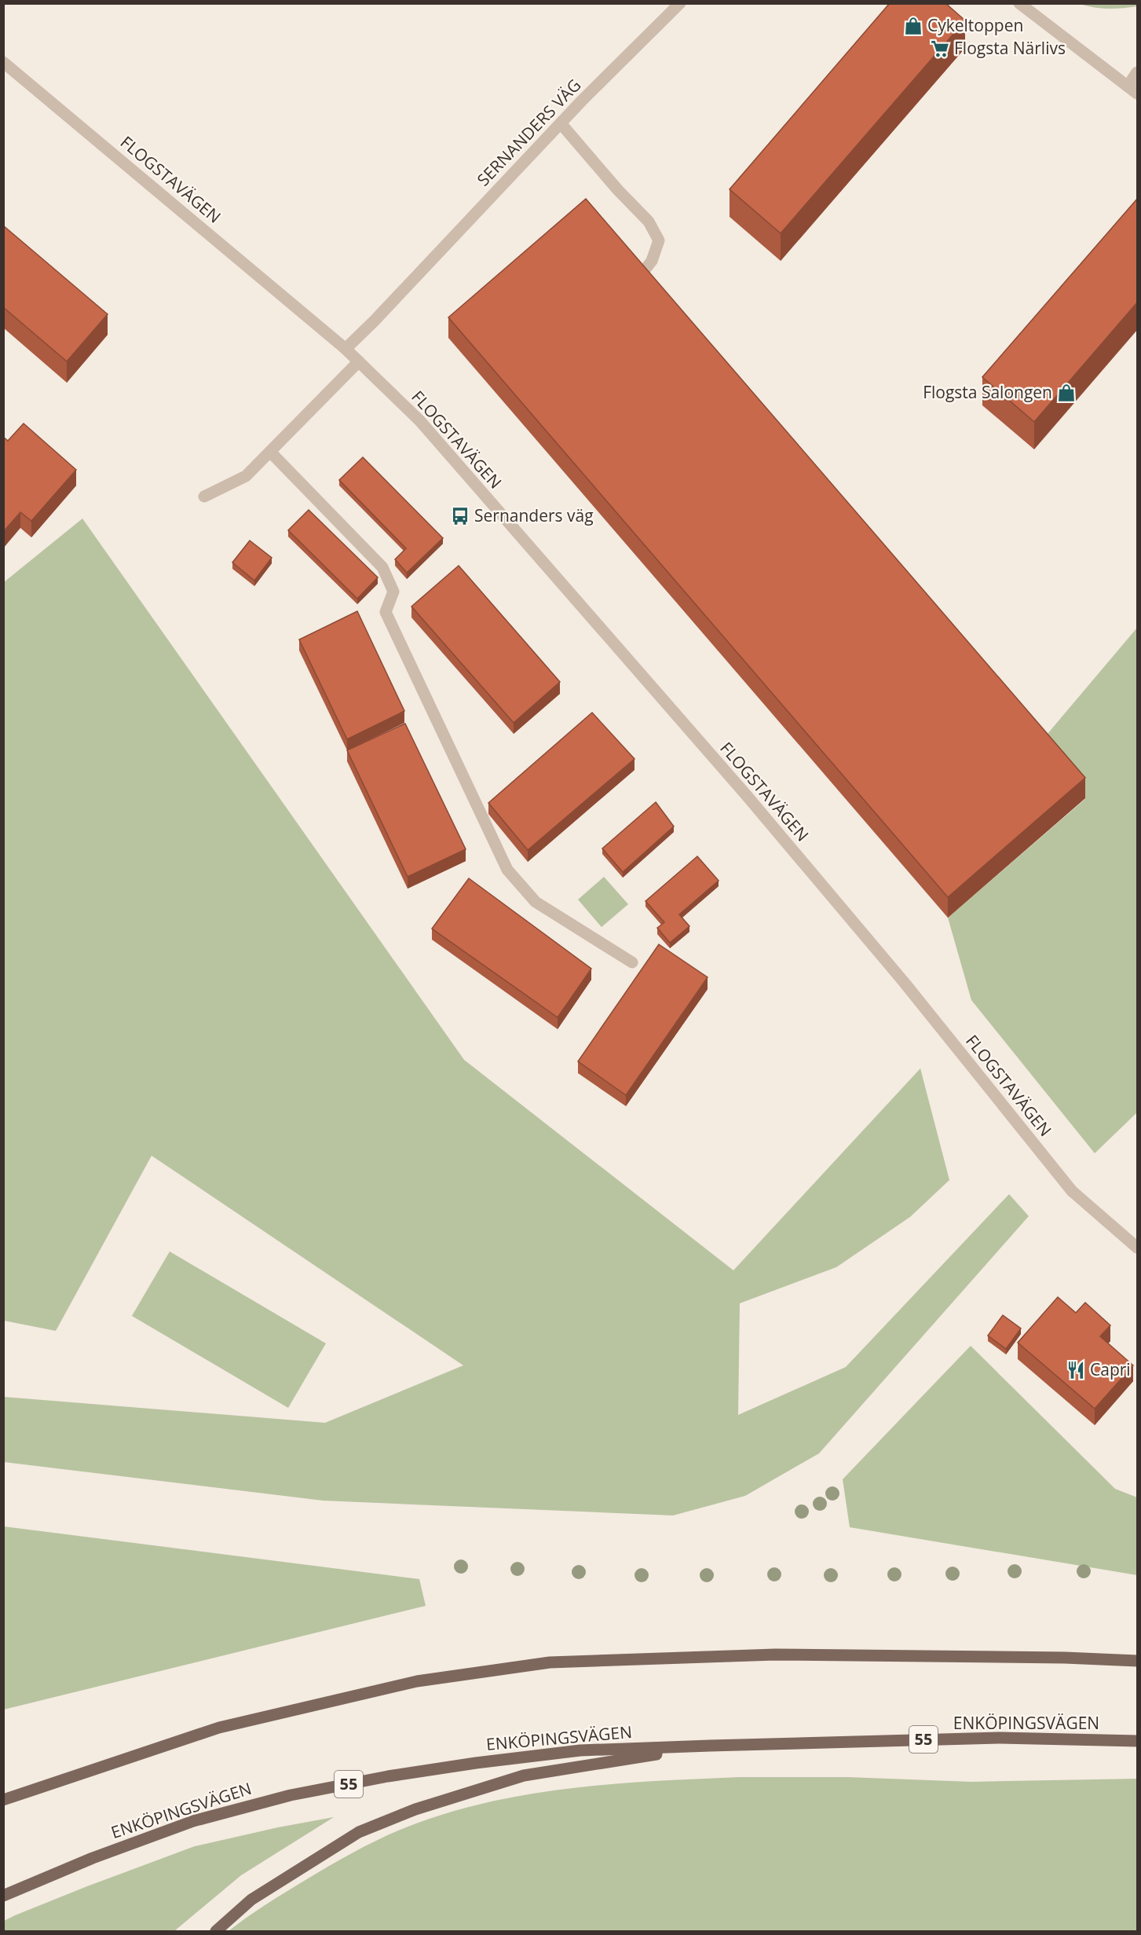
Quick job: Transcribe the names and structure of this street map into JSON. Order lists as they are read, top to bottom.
{
  "streets": {
    "main road": ["ENKÖPINGSVÄGEN", "55"],
    "street": ["SERNANDERS VÄG", "FLOGSTAVÄGEN"]
  },
  "crossings": [
    ["SERNANDERS VÄG", "FLOGSTAVÄGEN"]
  ],
  "places": {
    "shop": ["Cykeltoppen", "Flogsta Salongen"],
    "supermarket": ["Flogsta Närlivs"],
    "bus stop": ["Sernanders väg"],
    "restaurant": ["Capri"]
  }
}
